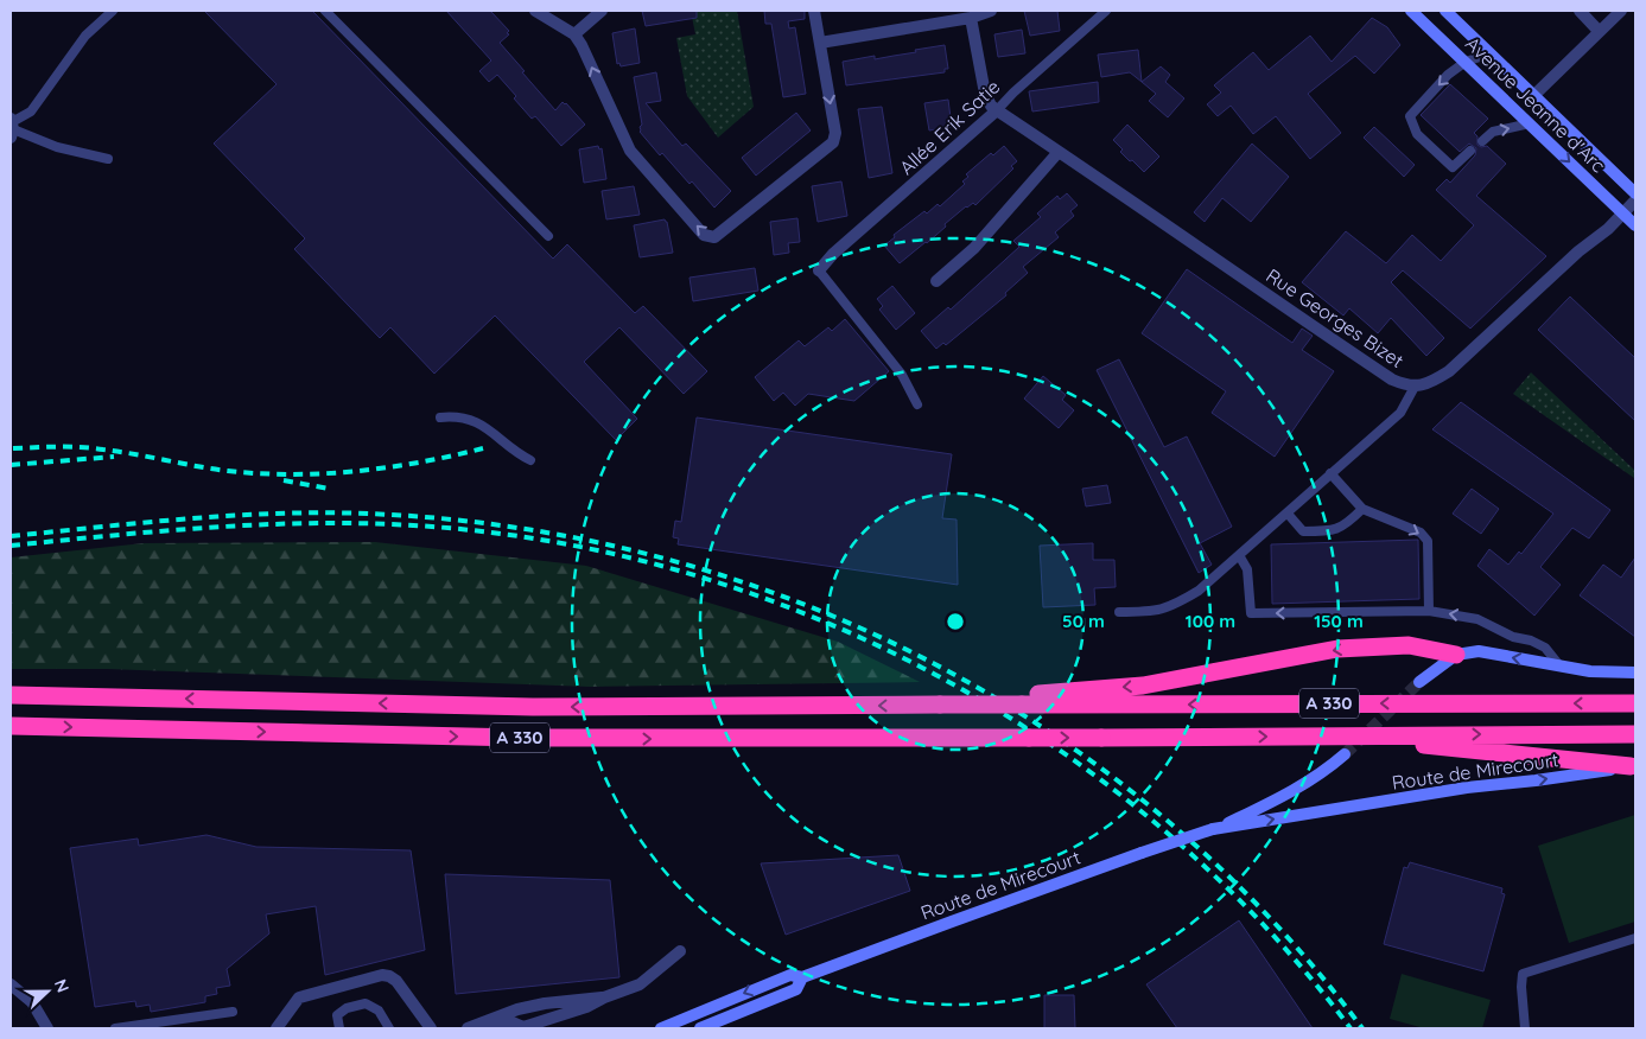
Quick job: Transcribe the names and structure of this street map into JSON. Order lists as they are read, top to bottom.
{
  "streets": {
    "highway": ["A 330"],
    "main road": ["Avenue Jeanne d'Arc", "Route de Mirecourt"],
    "street": ["Allée Erik Satie", "Rue Georges Bizet"]
  },
  "crossings": [
    ["Avenue Jeanne d'Arc", "Rue Georges Bizet"],
    ["Allée Erik Satie", "Rue Georges Bizet"]
  ],
  "north": "right",
  "rings": ["50 m", "100 m", "150 m"]
}
